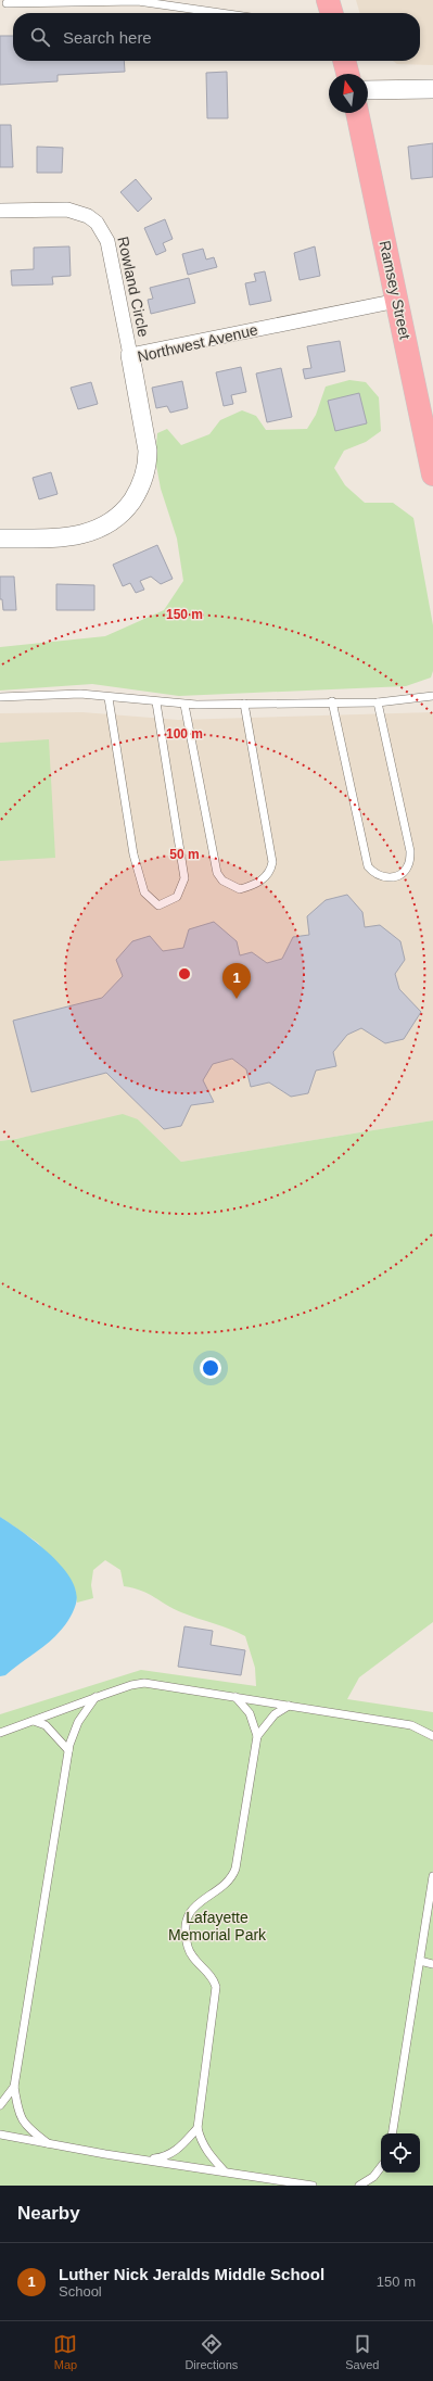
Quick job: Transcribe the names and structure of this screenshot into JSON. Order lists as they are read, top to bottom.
{
  "streets": {
    "main road": ["Ramsey Street"],
    "street": ["Rowland Circle", "Northwest Avenue"]
  },
  "crossings": [
    ["Rowland Circle", "Northwest Avenue"],
    ["Ramsey Street", "Northwest Avenue"]
  ],
  "parks": ["Lafayette Memorial Park"],
  "north": "top",
  "page": {
    "search": "Search here",
    "pins": "1",
    "heading": "Nearby",
    "list": [
      {
        "mark": "1",
        "name": "Luther Nick Jeralds Middle School",
        "note": "School",
        "value": "150 m"
      }
    ],
    "nav": ["Map", "Directions", "Saved"]
  },
  "rings": ["150 m", "100 m", "50 m"]
}
